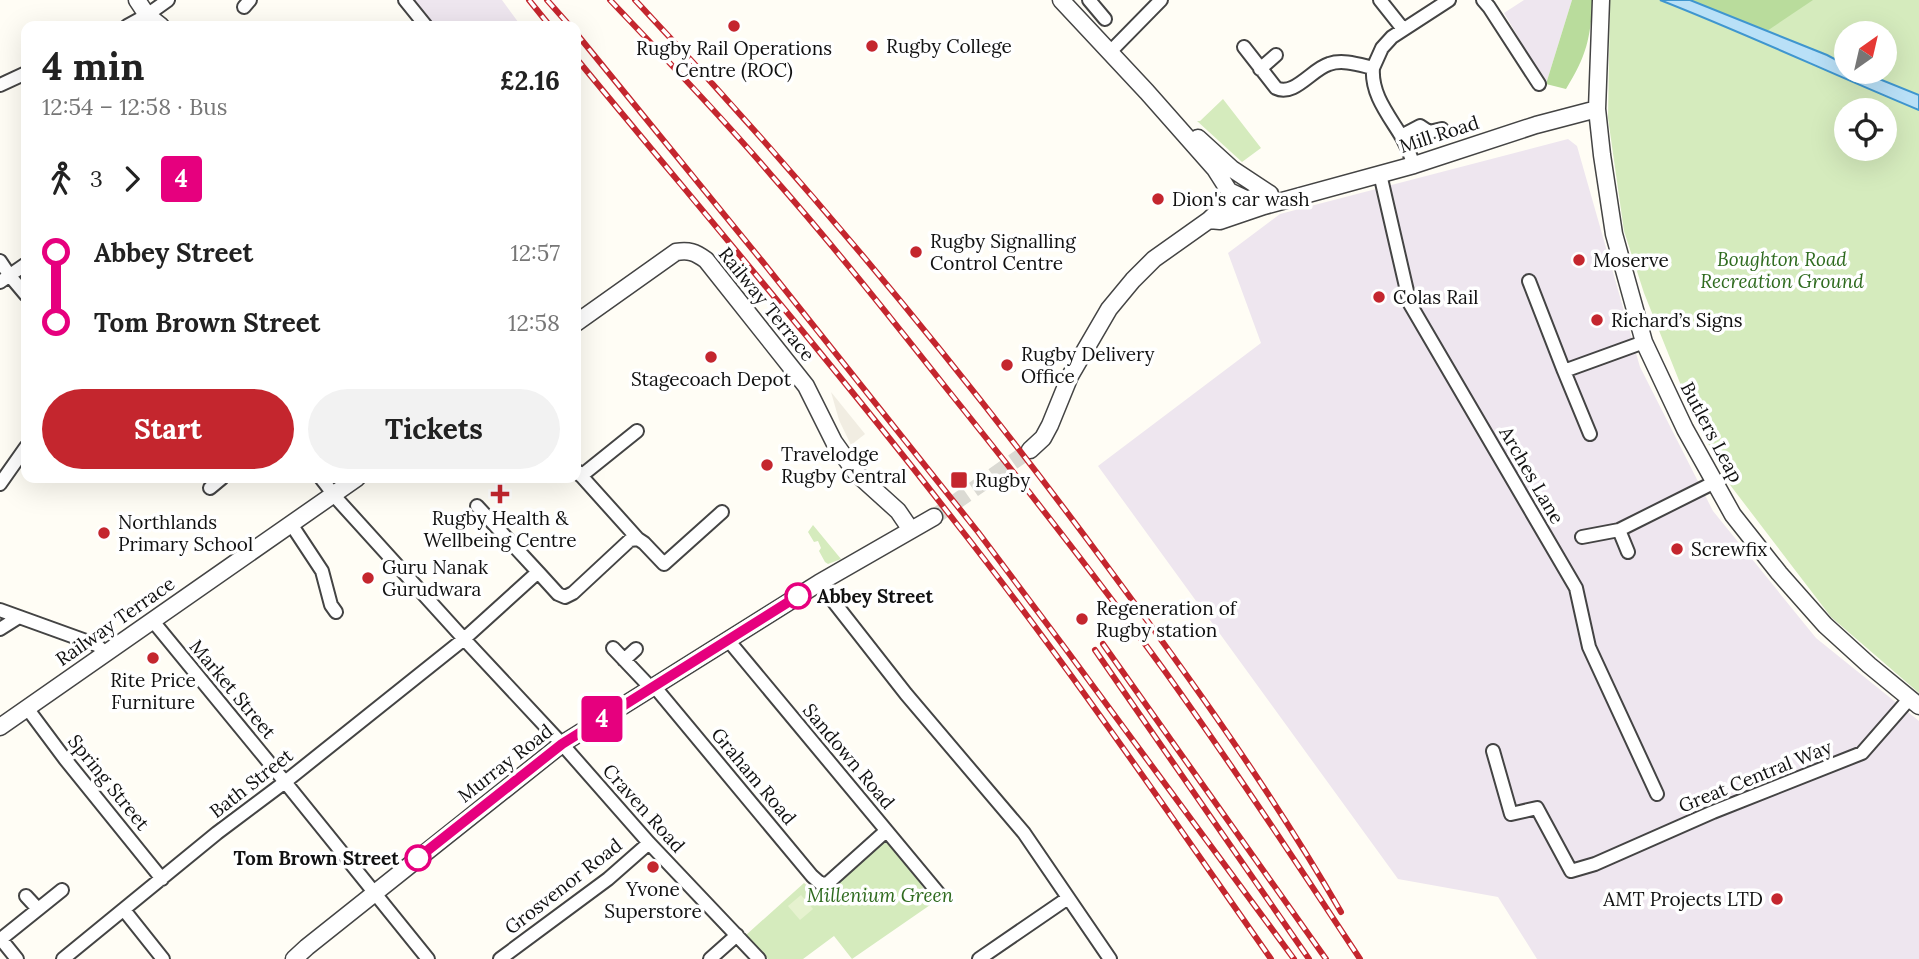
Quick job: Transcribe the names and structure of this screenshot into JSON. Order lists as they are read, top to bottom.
{
  "streets": {
    "street": [
      "Mill Road",
      "Railway Terrace",
      "Butlers Leap",
      "Arches Lane",
      "Market Street",
      "Sandown Road",
      "Murray Road",
      "Graham Road",
      "Great Central Way",
      "Spring Street",
      "Bath Street",
      "Craven Road",
      "Grosvenor Road"
    ]
  },
  "crossings": [
    ["Mill Road", "Butlers Leap"],
    ["Mill Road", "Arches Lane"],
    ["Railway Terrace", "Market Street"],
    ["Railway Terrace", "Murray Road"],
    ["Railway Terrace", "Spring Street"],
    ["Railway Terrace", "Craven Road"],
    ["Butlers Leap", "Great Central Way"],
    ["Market Street", "Bath Street"],
    ["Sandown Road", "Murray Road"],
    ["Sandown Road", "Graham Road"],
    ["Murray Road", "Graham Road"],
    ["Murray Road", "Craven Road"],
    ["Spring Street", "Bath Street"],
    ["Bath Street", "Craven Road"],
    ["Craven Road", "Grosvenor Road"]
  ],
  "parks": ["Boughton Road Recreation Ground", "Millenium Green"],
  "places": {
    "other": [
      "Rugby Rail Operations Centre (ROC)",
      "Rugby College",
      "Dion's car wash",
      "Rugby Signalling Control Centre",
      "Moserve",
      "Colas Rail",
      "Richard’s Signs",
      "Stagecoach Depot",
      "Rugby Delivery Office",
      "Travelodge Rugby Central",
      "Northlands Primary School",
      "Screwfix",
      "Guru Nanak Gurudwara",
      "Abbey Street",
      "Regeneration of Rugby station",
      "Rite Price Furniture",
      "Tom Brown Street",
      "Yvone Superstore",
      "AMT Projects LTD"
    ],
    "transit": ["Rugby"],
    "health": ["Rugby Health & Wellbeing Centre"]
  },
  "lines": ["bus line 4"],
  "north": "top right",
  "page": {
    "on_map": "4",
    "heading": ["4 min", "12:54 – 12:58 · Bus", "£2.16"],
    "legs": ["3", "4"],
    "list": [
      {
        "name": "Abbey Street",
        "value": "12:57"
      },
      {
        "name": "Tom Brown Street",
        "value": "12:58"
      }
    ],
    "buttons": ["Start", "Tickets"]
  }
}
